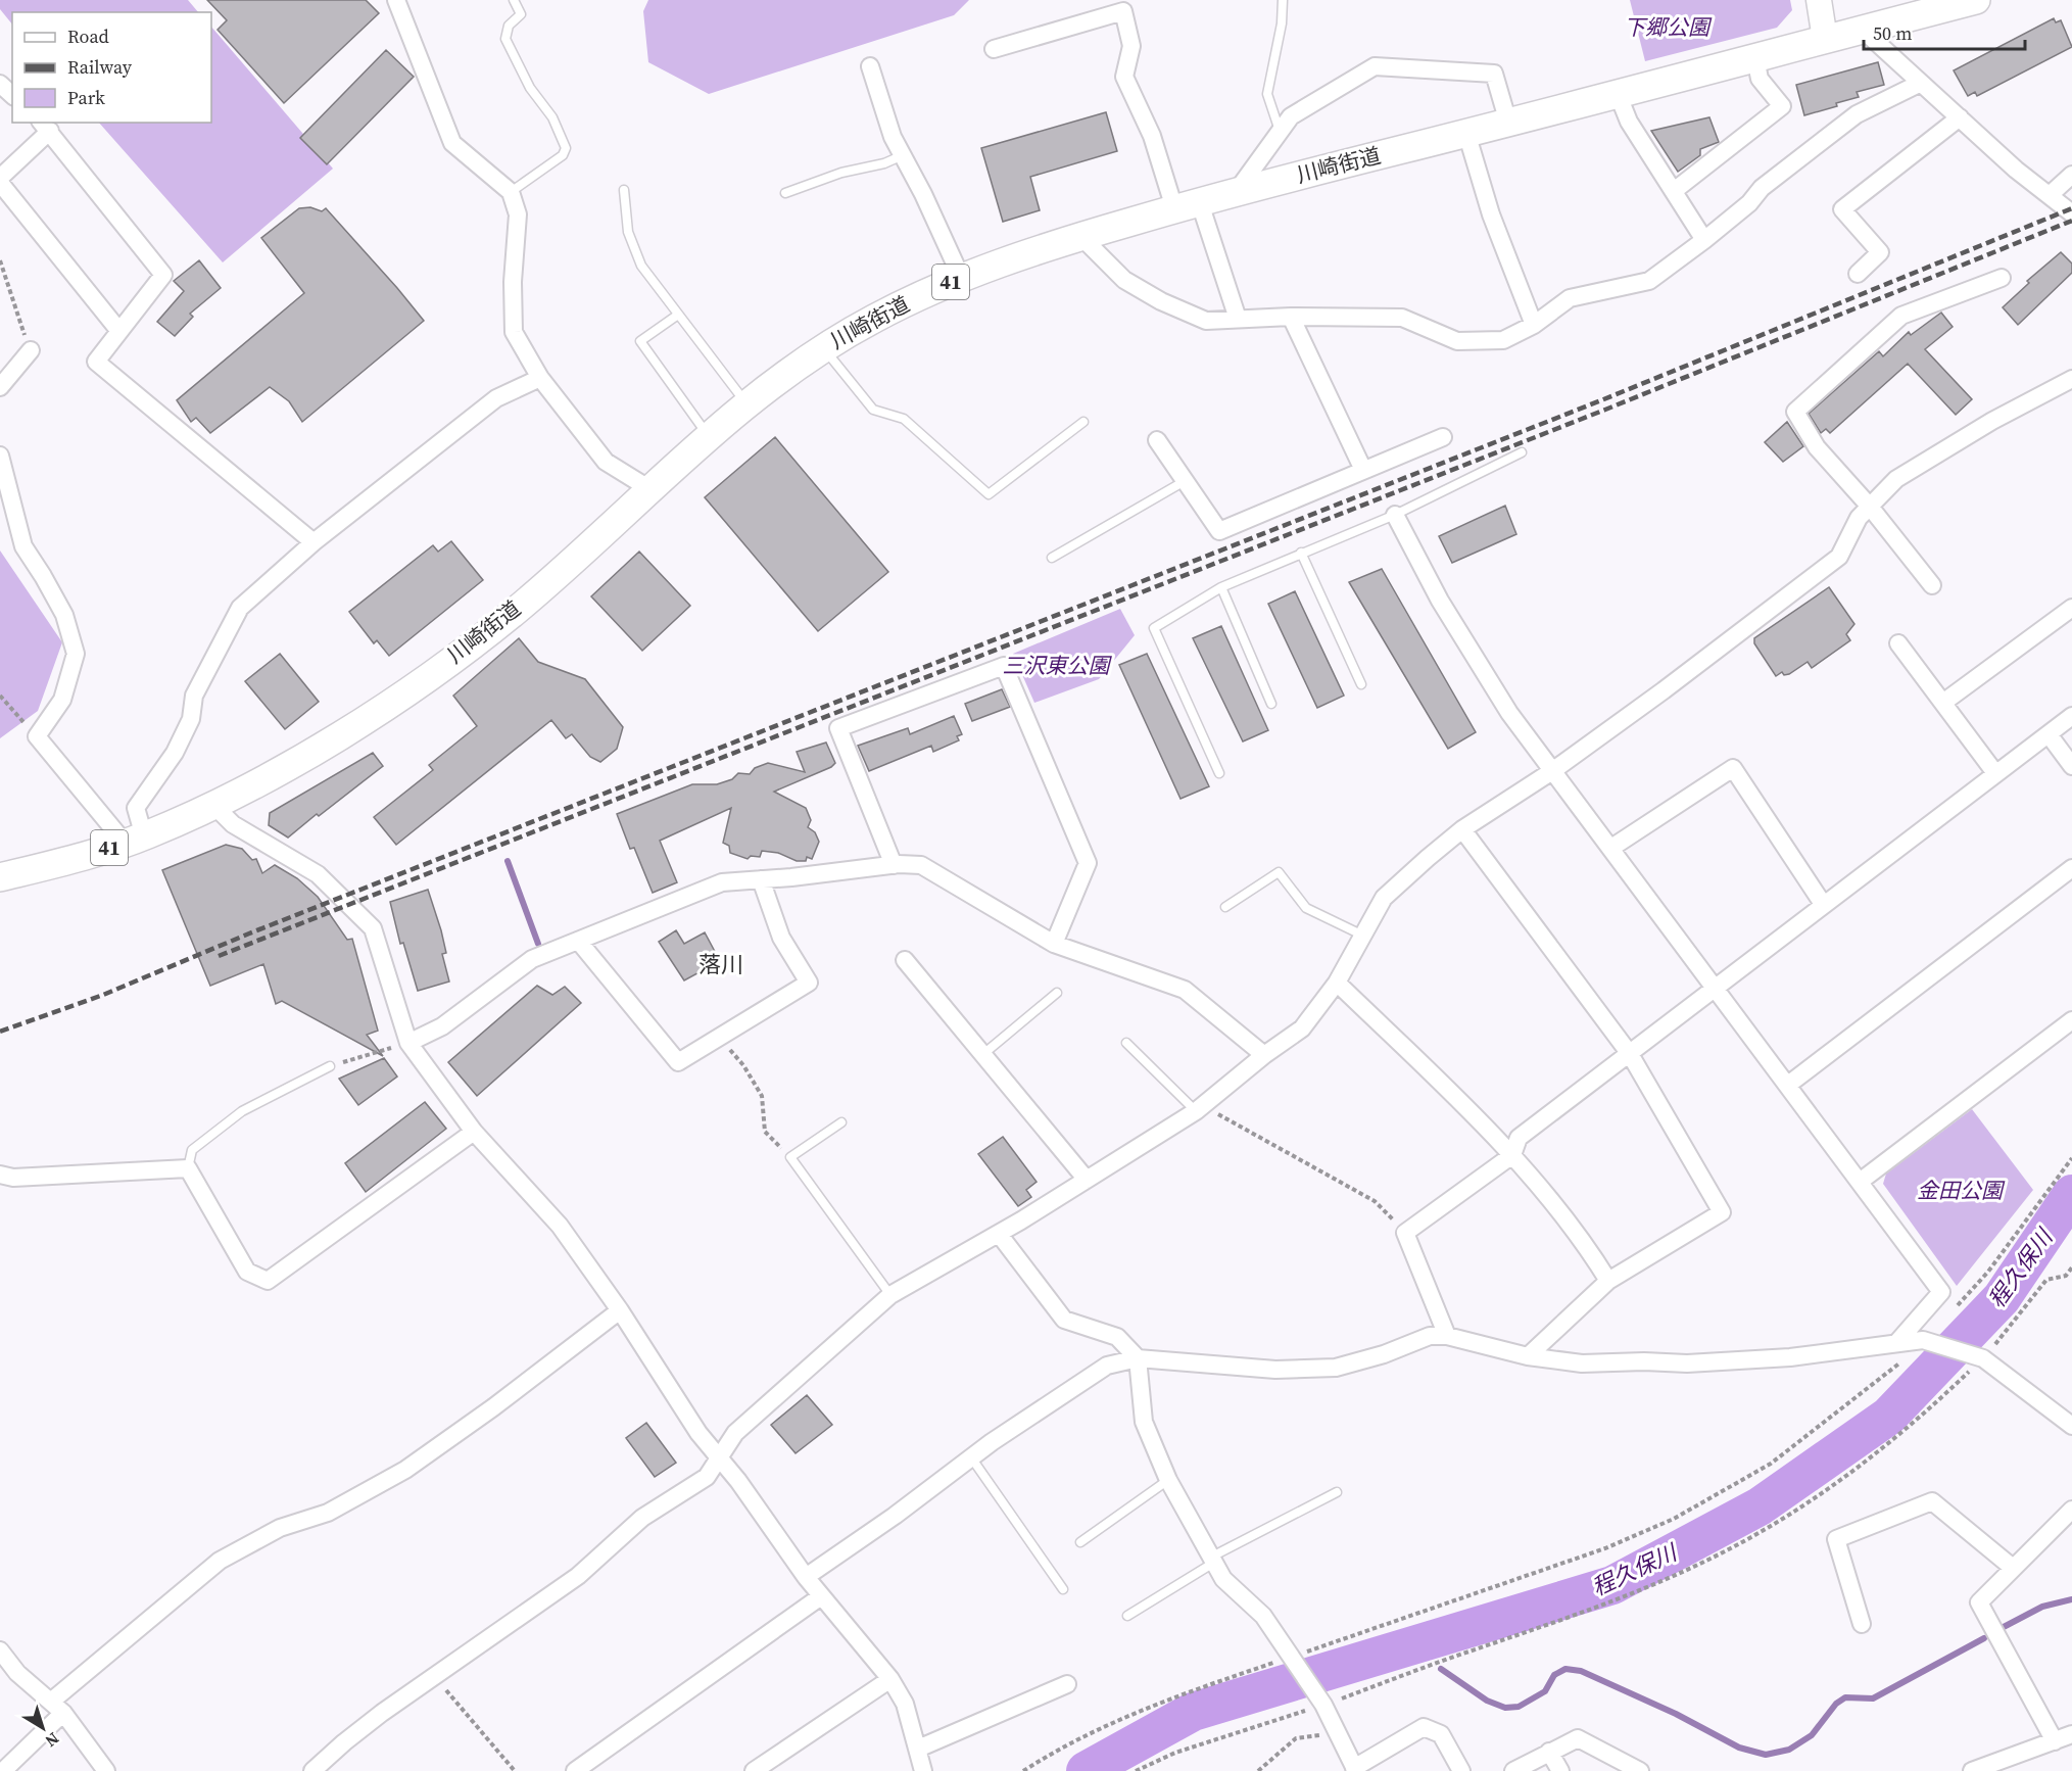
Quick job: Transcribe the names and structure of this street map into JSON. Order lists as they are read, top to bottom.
{
  "streets": {
    "main road": ["川崎街道", "41"]
  },
  "districts": ["落川"],
  "water": ["程久保川"],
  "parks": ["下郷公園", "三沢東公園", "金田公園"],
  "legend": ["Road", "Railway", "Park"],
  "scale_bar": "50 m",
  "north": "bottom right"
}
